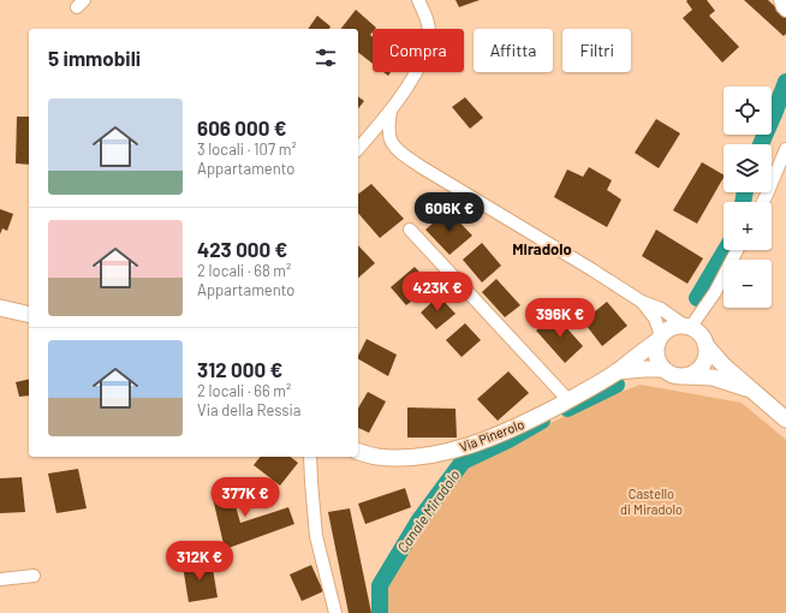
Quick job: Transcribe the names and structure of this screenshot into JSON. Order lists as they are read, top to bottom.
{
  "streets": {
    "street": ["Via Pinerolo"]
  },
  "districts": ["Miradolo"],
  "water": ["Canale Miradolo"],
  "parks": ["Castello di Miradolo"],
  "page": {
    "chip": ["Compra", "Affitta", "Filtri"],
    "heading": "5 immobili",
    "map_buttons": ["+", "−"],
    "list": [
      {
        "name": "606 000 €",
        "note": "3 locali · 107 m² · Appartamento"
      },
      {
        "name": "423 000 €",
        "note": "2 locali · 68 m² · Appartamento"
      },
      {
        "name": "312 000 €",
        "note": "2 locali · 66 m² · Via della Ressia"
      }
    ],
    "price": [
      "606K €",
      "423K €",
      "396K €",
      "377K €",
      "312K €"
    ]
  }
}
